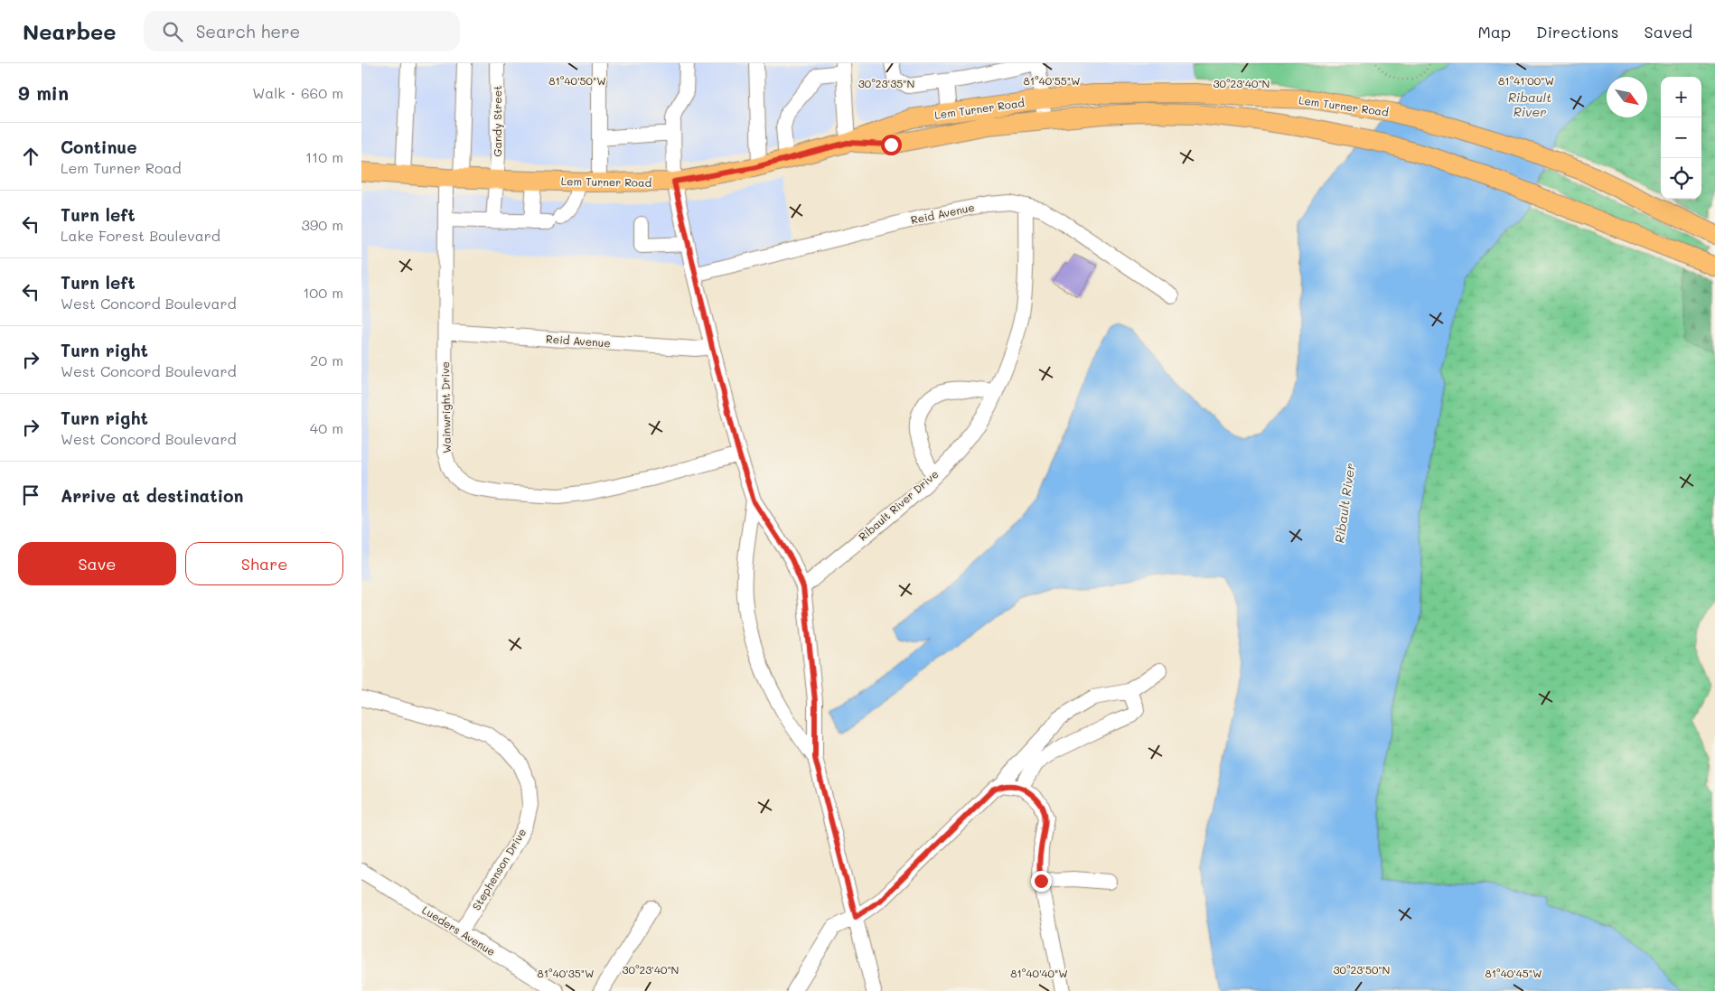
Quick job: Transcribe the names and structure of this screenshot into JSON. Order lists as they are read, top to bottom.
{
  "streets": {
    "main road": ["Lem Turner Road"],
    "street": [
      "Gandy Street",
      "Reid Avenue",
      "Wainwright Drive",
      "Ribault River Drive",
      "Stephenson Drive",
      "Lueders Avenue"
    ]
  },
  "crossings": [
    ["Lem Turner Road", "Gandy Street"],
    ["Lem Turner Road", "Wainwright Drive"],
    ["Reid Avenue", "Wainwright Drive"],
    ["Reid Avenue", "Ribault River Drive"],
    ["Stephenson Drive", "Lueders Avenue"]
  ],
  "water": ["Ribault River"],
  "north": "bottom right",
  "page": {
    "header": "Nearbee",
    "search": "Search here",
    "nav": ["Map", "Directions", "Saved"],
    "heading": ["9 min", "Walk · 660 m"],
    "map_buttons": ["+", "−"],
    "list": [
      ["Continue", "Lem Turner Road", "110 m"],
      ["Turn left", "Lake Forest Boulevard", "390 m"],
      ["Turn left", "West Concord Boulevard", "100 m"],
      ["Turn right", "West Concord Boulevard", "20 m"],
      ["Turn right", "West Concord Boulevard", "40 m"],
      "Arrive at destination"
    ],
    "buttons": ["Save", "Share"]
  },
  "coordinates": [
    "81°40'50\"W",
    "81°41'00\"W",
    "81°40'55\"W",
    "30°23'35\"N",
    "30°23'40\"N",
    "30°23'50\"N",
    "81°40'35\"W",
    "81°40'40\"W",
    "81°40'45\"W"
  ]
}
